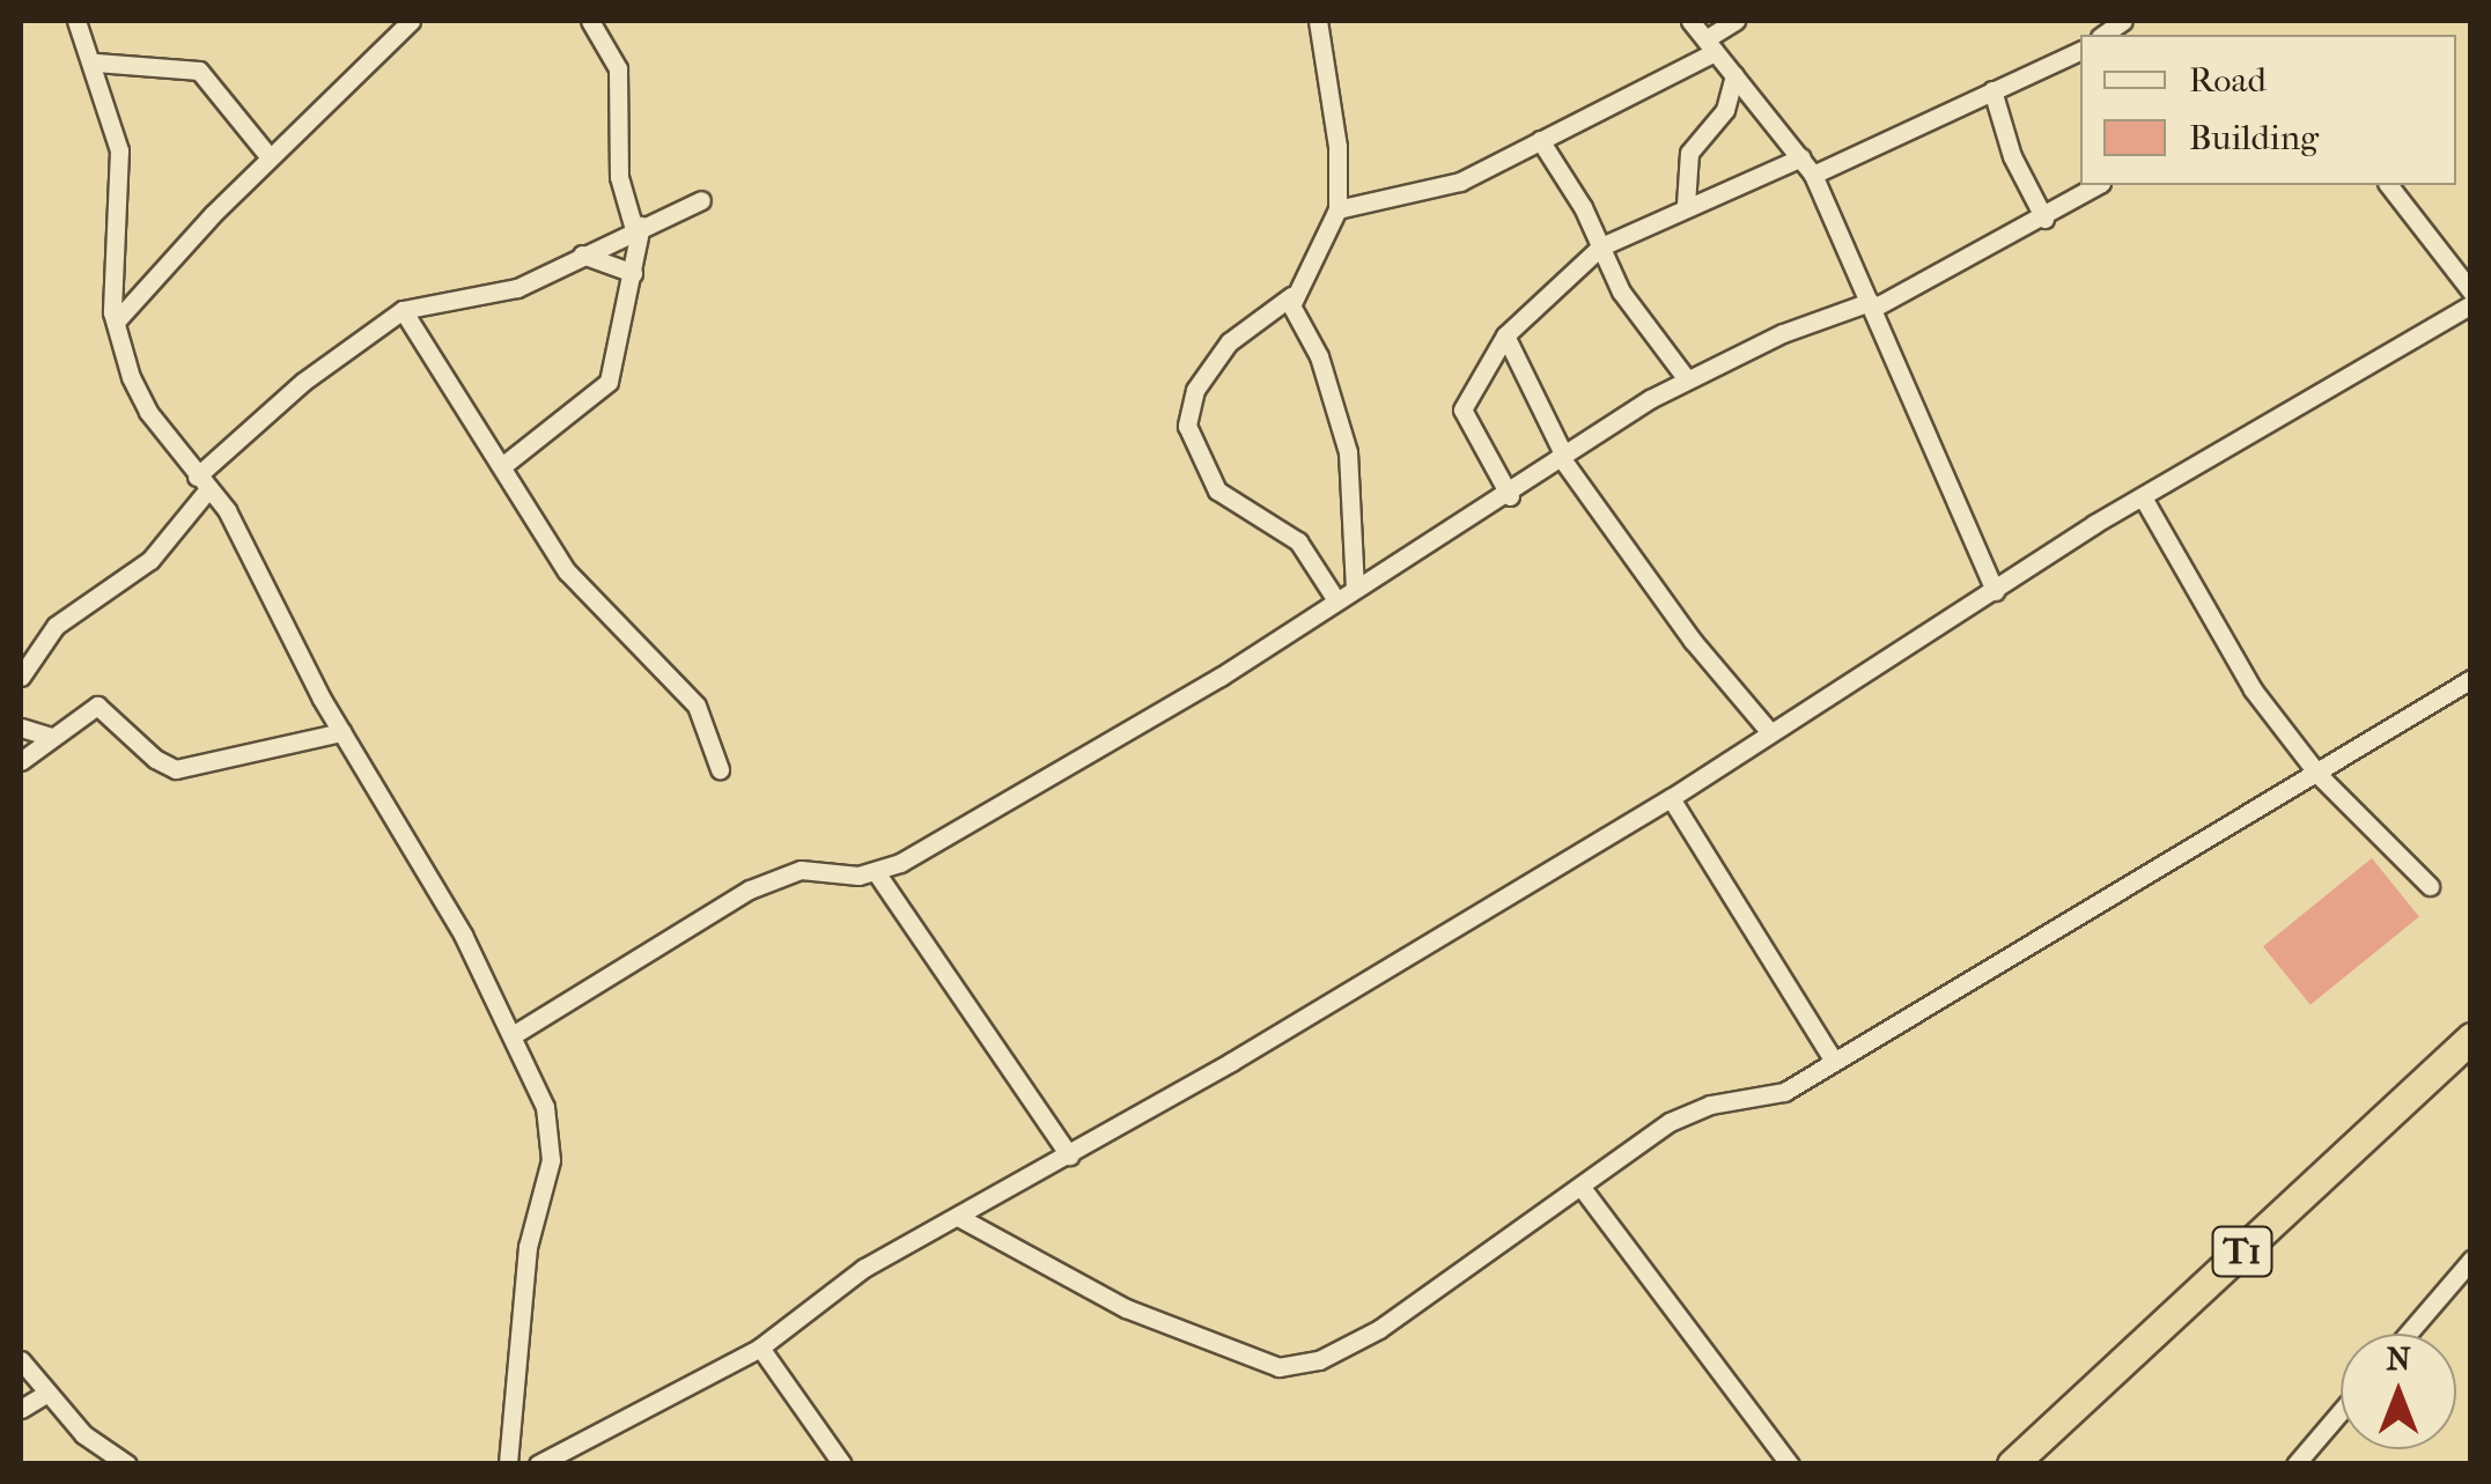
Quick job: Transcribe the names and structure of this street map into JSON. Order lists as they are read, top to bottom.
{
  "streets": {
    "highway": ["T1"]
  },
  "legend": ["Road", "Building"],
  "north": "top"
}
